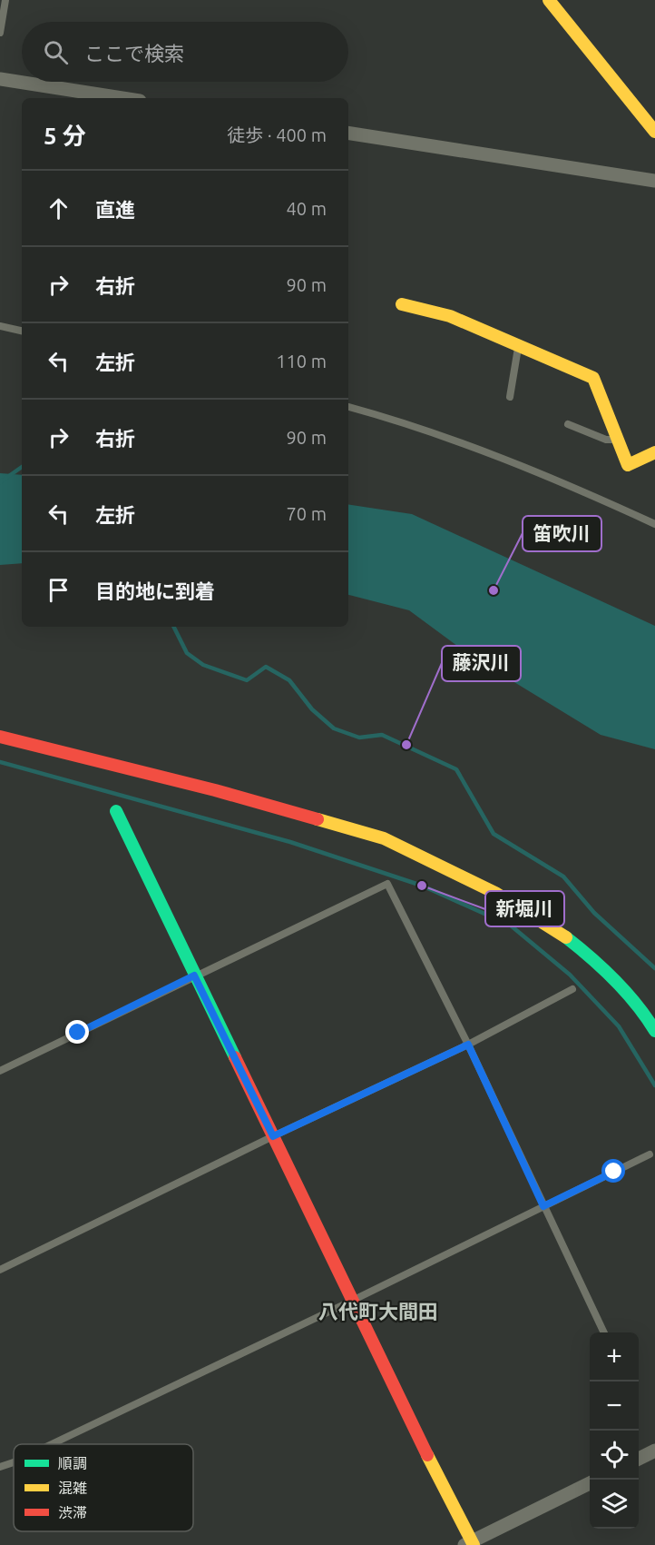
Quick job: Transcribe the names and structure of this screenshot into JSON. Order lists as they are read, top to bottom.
{
  "districts": ["八代町大間田"],
  "places": ["笛吹川", "藤沢川", "新堀川"],
  "legend": ["順調", "混雑", "渋滞"],
  "page": {
    "search": "ここで検索",
    "heading": ["5 分", "徒歩 · 400 m"],
    "list": [
      ["直進", "40 m"],
      ["右折", "90 m"],
      ["左折", "110 m"],
      ["右折", "90 m"],
      ["左折", "70 m"],
      "目的地に到着"
    ],
    "map_buttons": ["+", "−"]
  }
}
